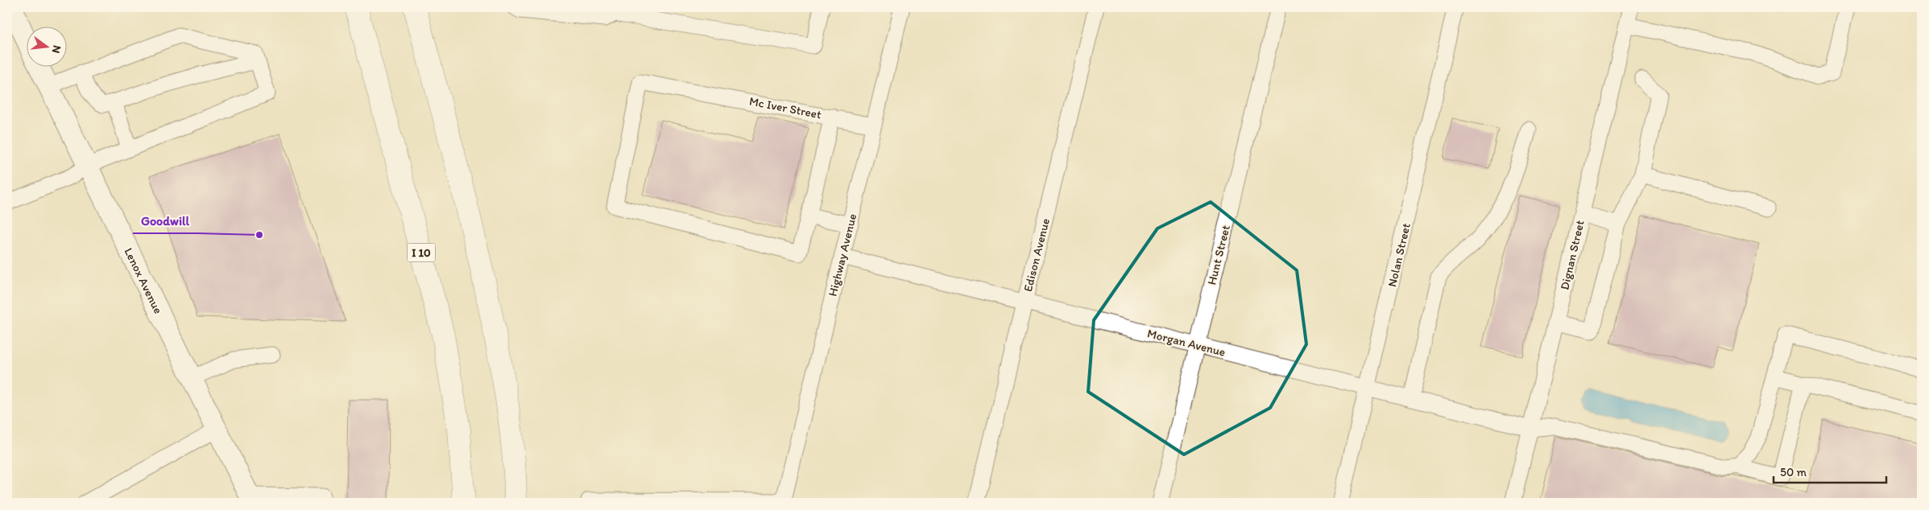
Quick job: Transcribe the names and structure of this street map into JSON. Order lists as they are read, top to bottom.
{
  "streets": {
    "highway": ["I 10"],
    "main road": ["Lenox Avenue"],
    "street": [
      "Mc Iver Street",
      "Highway Avenue",
      "Edison Avenue",
      "Hunt Street",
      "Nolan Street",
      "Dignan Street",
      "Morgan Avenue"
    ]
  },
  "crossings": [
    ["Mc Iver Street", "Highway Avenue"],
    ["Highway Avenue", "Morgan Avenue"],
    ["Edison Avenue", "Morgan Avenue"],
    ["Hunt Street", "Morgan Avenue"],
    ["Nolan Street", "Morgan Avenue"],
    ["Dignan Street", "Morgan Avenue"]
  ],
  "places": ["Goodwill"],
  "scale_bar": "50 m",
  "north": "right"
}
